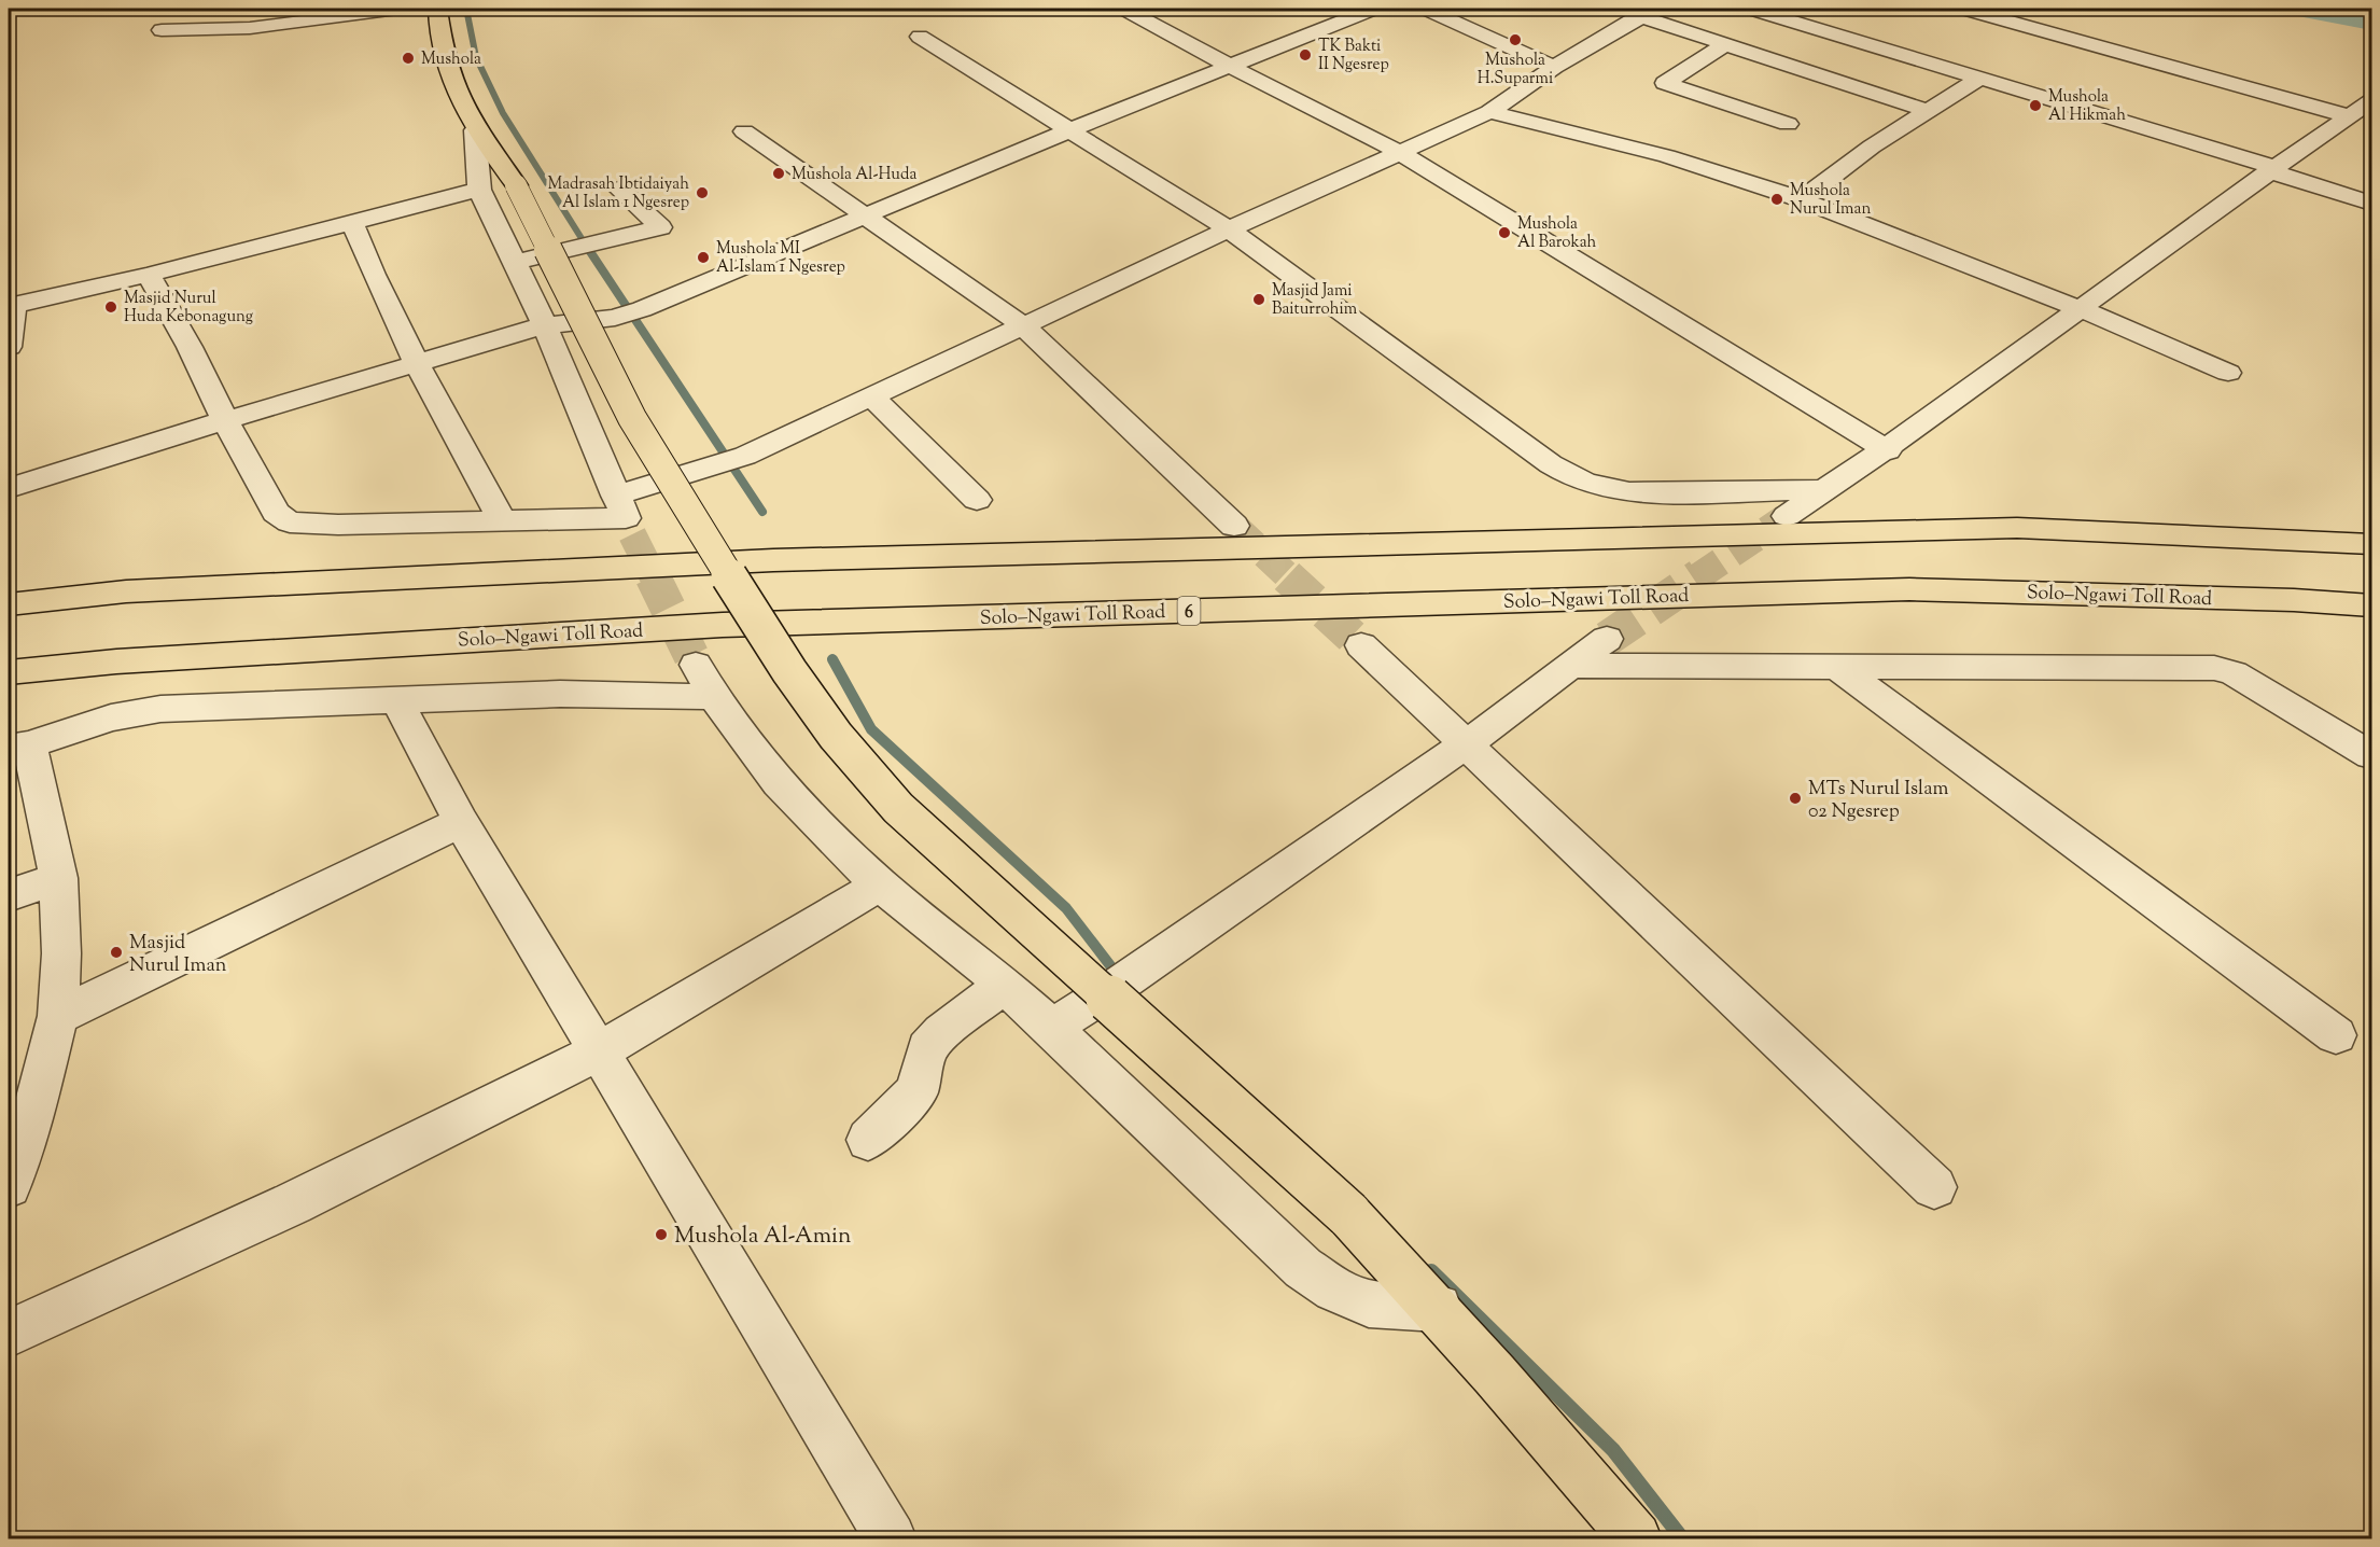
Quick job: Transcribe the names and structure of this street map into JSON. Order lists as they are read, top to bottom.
{
  "streets": {
    "main road": ["Solo–Ngawi Toll Road", "6"]
  },
  "places": [
    "Mushola H.Suparmi",
    "TK Bakti II Ngesrep",
    "Mushola",
    "Mushola Al Hikmah",
    "Mushola Al-Huda",
    "Madrasah Ibtidaiyah Al Islam 1 Ngesrep",
    "Mushola Nurul Iman",
    "Mushola Al Barokah",
    "Mushola MI Al-Islam 1 Ngesrep",
    "Masjid Jami Baiturrohim",
    "Masjid Nurul Huda Kebonagung",
    "MTs Nurul Islam 02 Ngesrep",
    "Masjid Nurul Iman",
    "Mushola Al-Amin"
  ]
}
